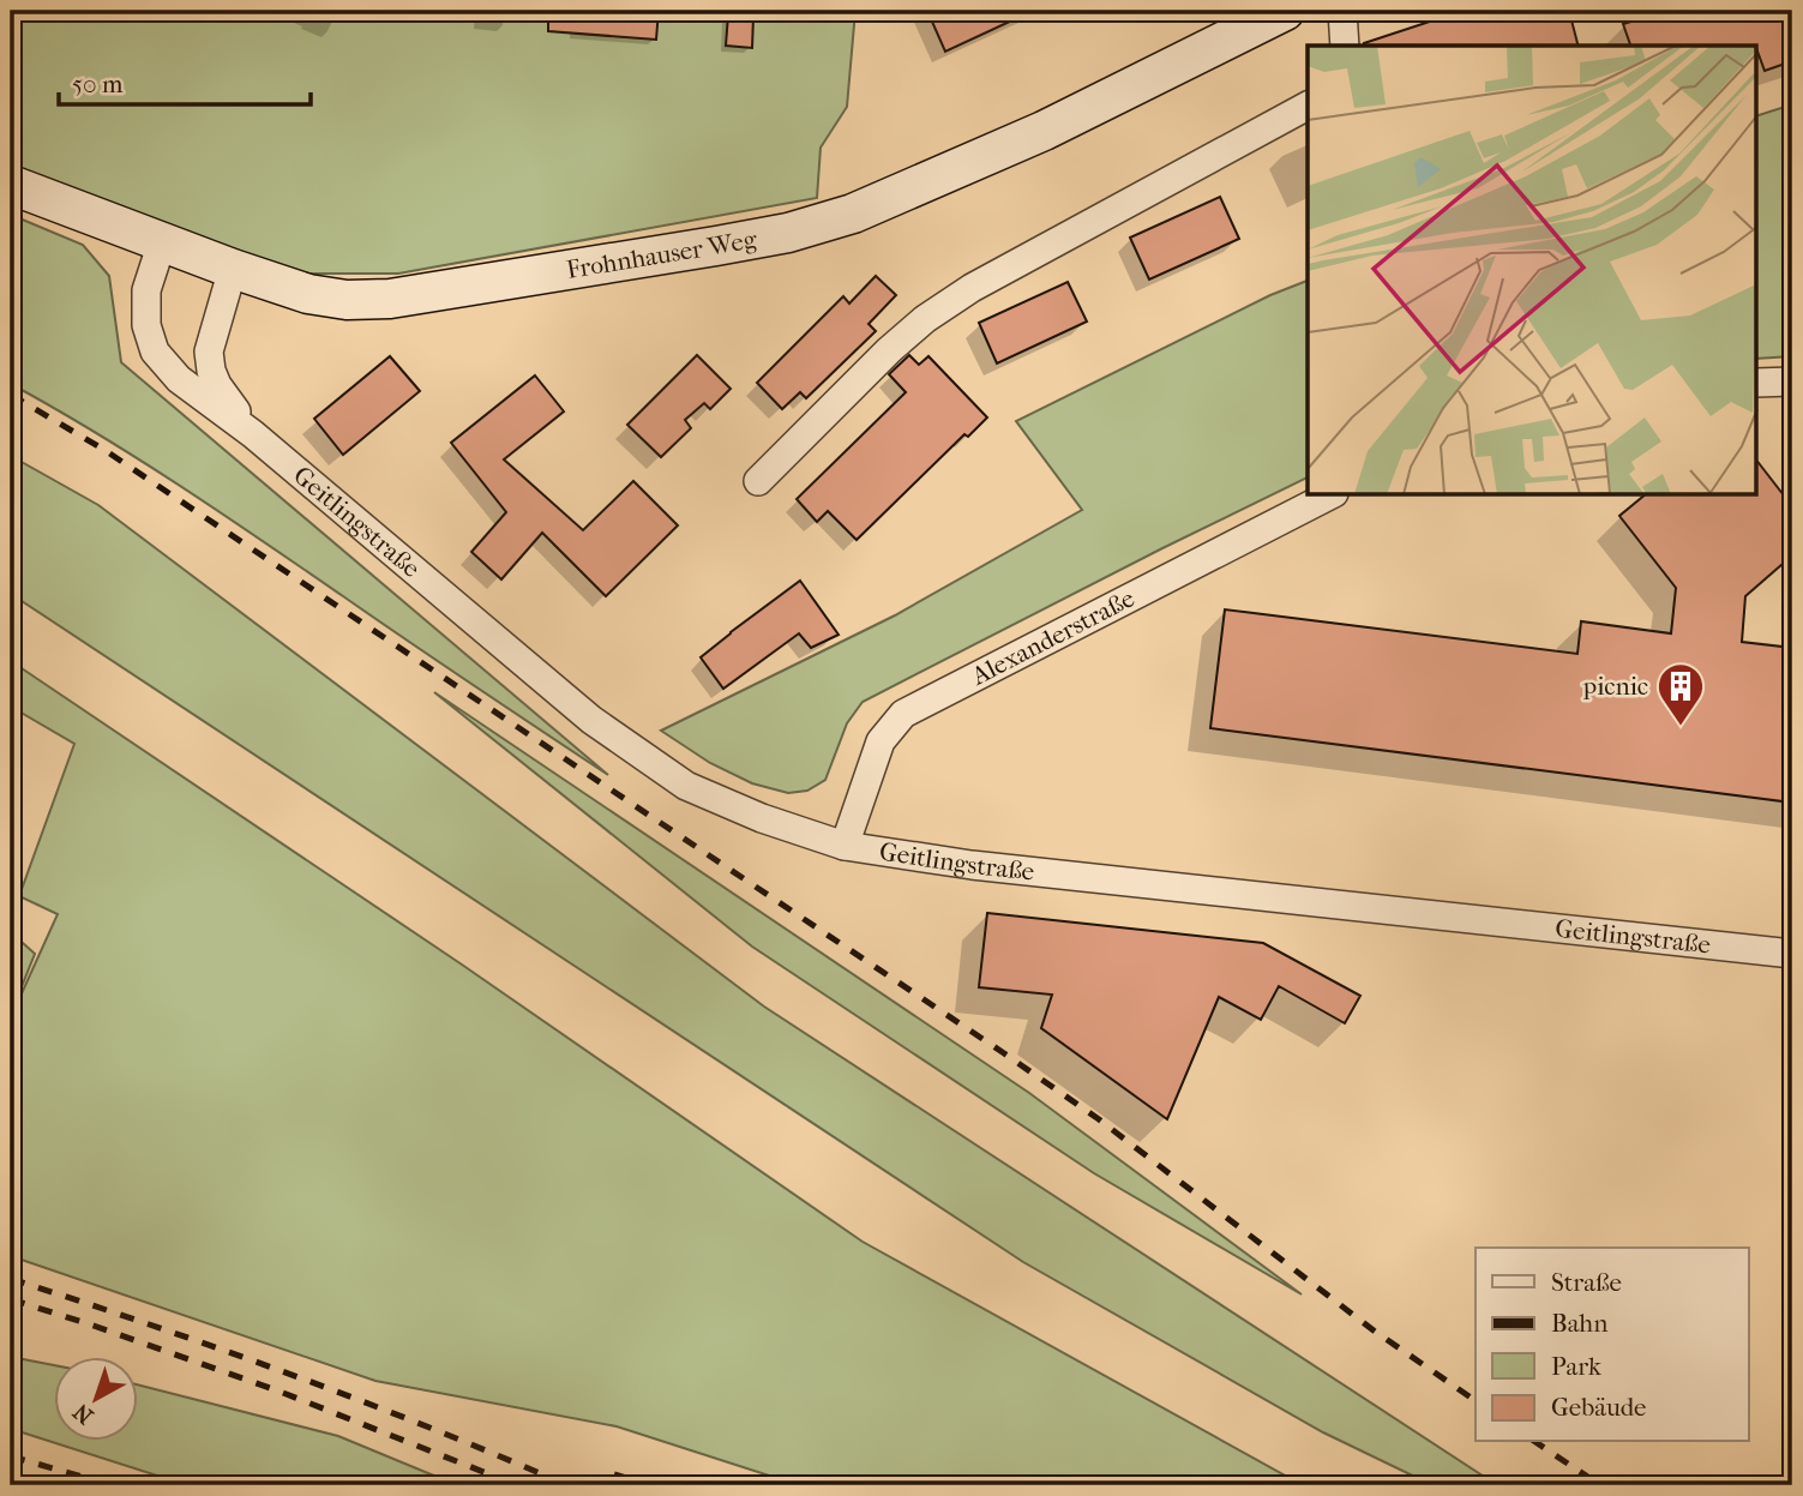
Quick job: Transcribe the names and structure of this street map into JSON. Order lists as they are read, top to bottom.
{
  "streets": {
    "main road": ["Frohnhauser Weg"],
    "street": ["Geitlingstraße", "Alexanderstraße"]
  },
  "crossings": [
    ["Frohnhauser Weg", "Geitlingstraße"],
    ["Geitlingstraße", "Alexanderstraße"]
  ],
  "places": {
    "building": ["picnic"]
  },
  "legend": [
    "Straße",
    "Bahn",
    "Park",
    "Gebäude"
  ],
  "scale_bar": "50 m",
  "north": "bottom left"
}
